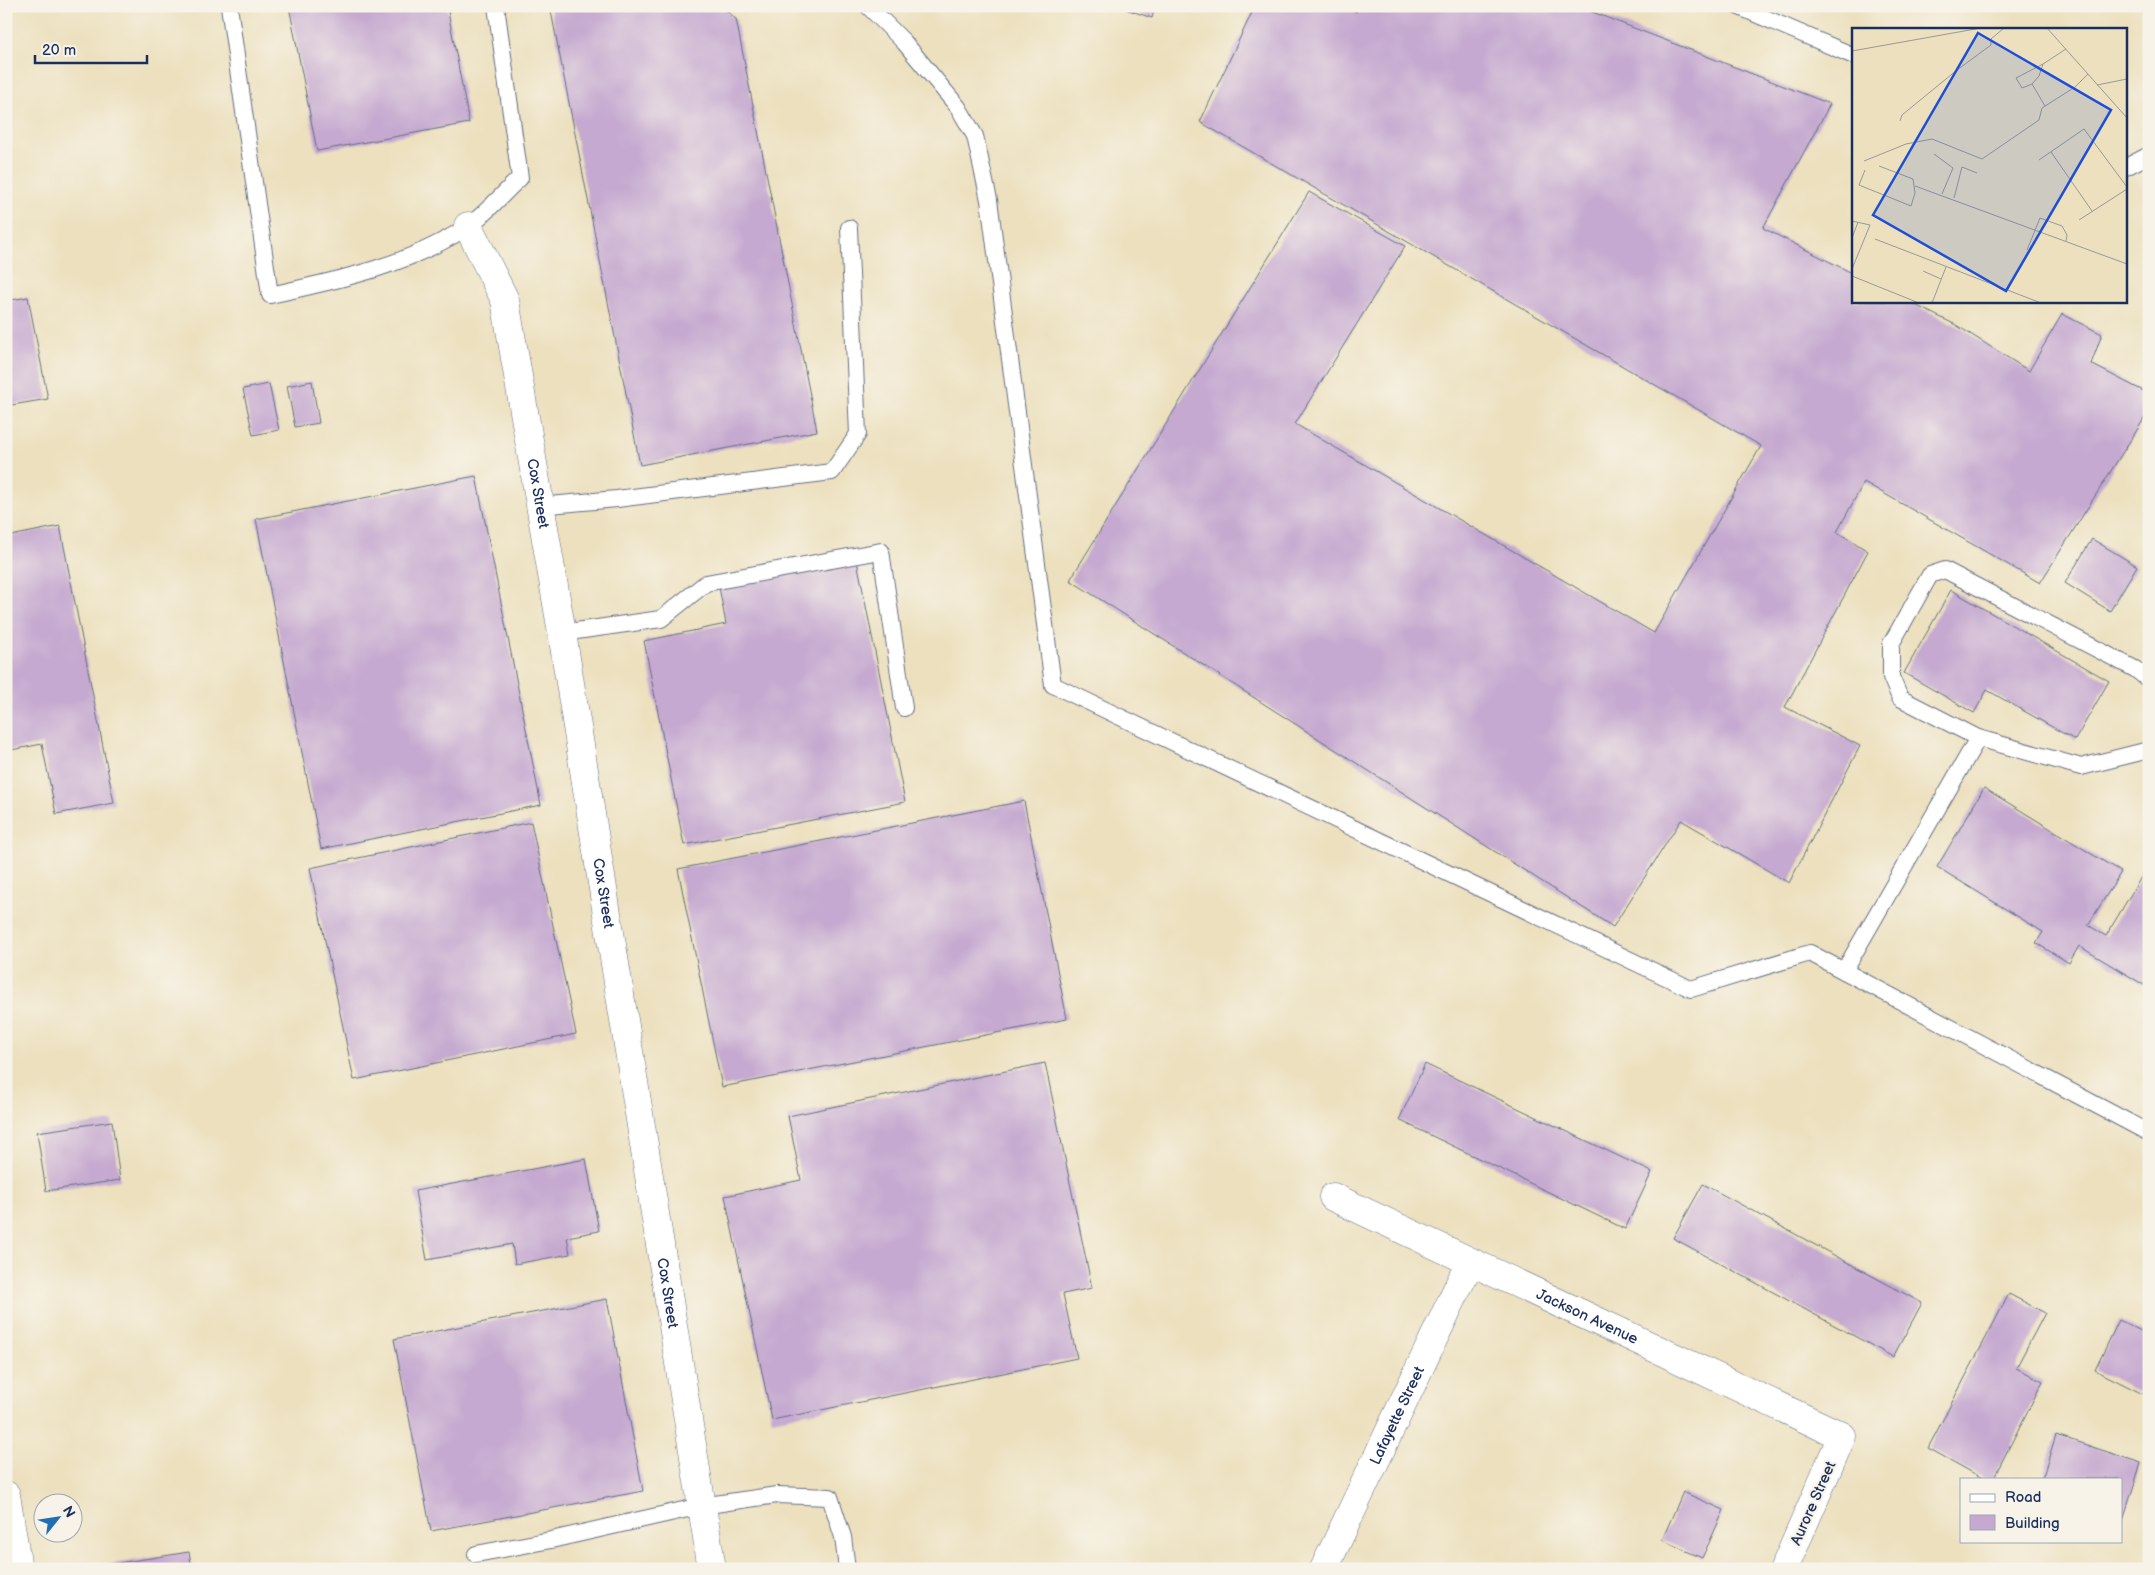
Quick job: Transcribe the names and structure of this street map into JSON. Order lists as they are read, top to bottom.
{
  "streets": {
    "street": [
      "Cox Street",
      "Jackson Avenue",
      "Lafayette Street",
      "Aurore Street"
    ]
  },
  "crossings": [
    ["Jackson Avenue", "Lafayette Street"],
    ["Jackson Avenue", "Aurore Street"]
  ],
  "legend": ["Road", "Building"],
  "scale_bar": "20 m",
  "north": "top right"
}
